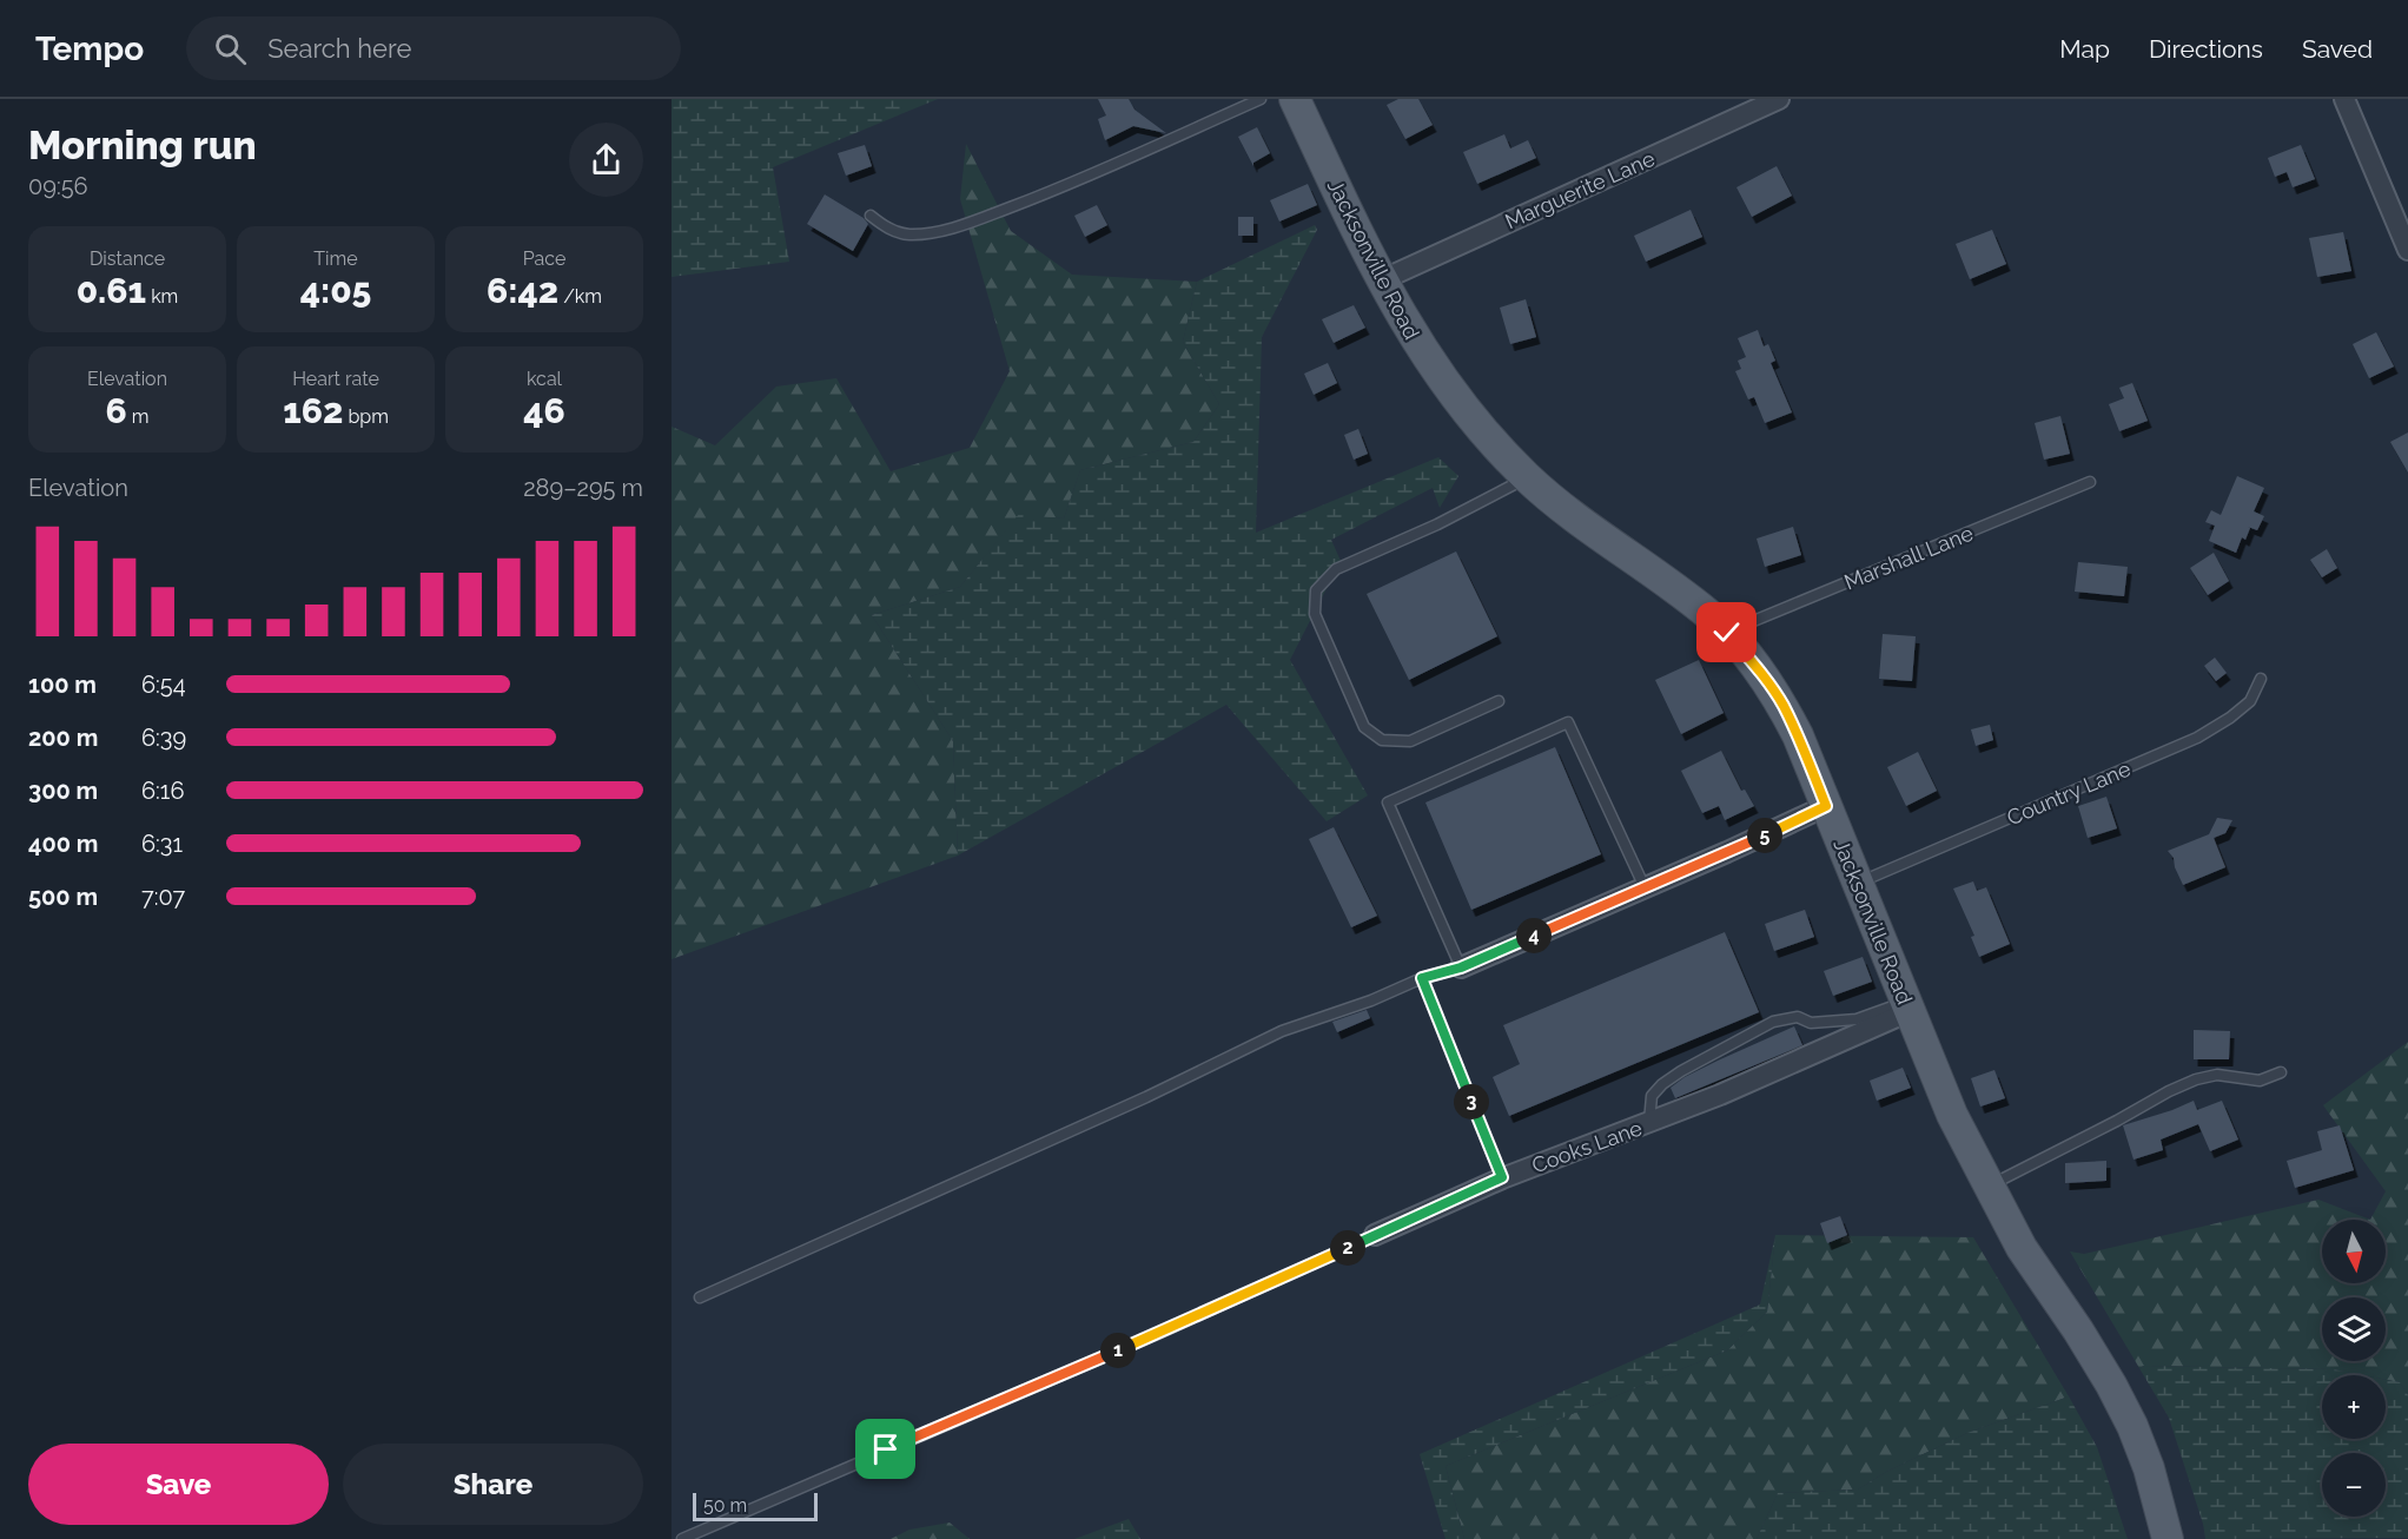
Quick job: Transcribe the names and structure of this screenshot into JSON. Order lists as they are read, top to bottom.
{
  "streets": {
    "main road": ["Jacksonville Road"],
    "street": ["Marguerite Lane", "Cooks Lane"],
    "lane": ["Marshall Lane", "Country Lane"]
  },
  "crossings": [
    ["Marguerite Lane", "Jacksonville Road"],
    ["Jacksonville Road", "Marshall Lane"],
    ["Jacksonville Road", "Country Lane"],
    ["Jacksonville Road", "Cooks Lane"]
  ],
  "scale_bar": "50 m",
  "north": "bottom",
  "page": {
    "header": "Tempo",
    "search": "Search here",
    "nav": ["Map", "Directions", "Saved"],
    "heading": ["Morning run", "09:56"],
    "stats": [
      ["Distance", "0.61 km"],
      ["Time", "4:05"],
      ["Pace", "6:42 /km"],
      ["Elevation", "6 m"],
      ["Heart rate", "162 bpm"],
      ["kcal", "46"]
    ],
    "chart": ["Elevation", "289–295 m"],
    "list": [
      {
        "name": "100 m",
        "note": "6:54"
      },
      {
        "name": "200 m",
        "note": "6:39"
      },
      {
        "name": "300 m",
        "note": "6:16"
      },
      {
        "name": "400 m",
        "note": "6:31"
      },
      {
        "name": "500 m",
        "note": "7:07"
      }
    ],
    "pins": [
      "5",
      "4",
      "3",
      "2",
      "1"
    ],
    "map_buttons": ["+", "−"],
    "buttons": ["Save", "Share"],
    "scale": "50 m"
  }
}
